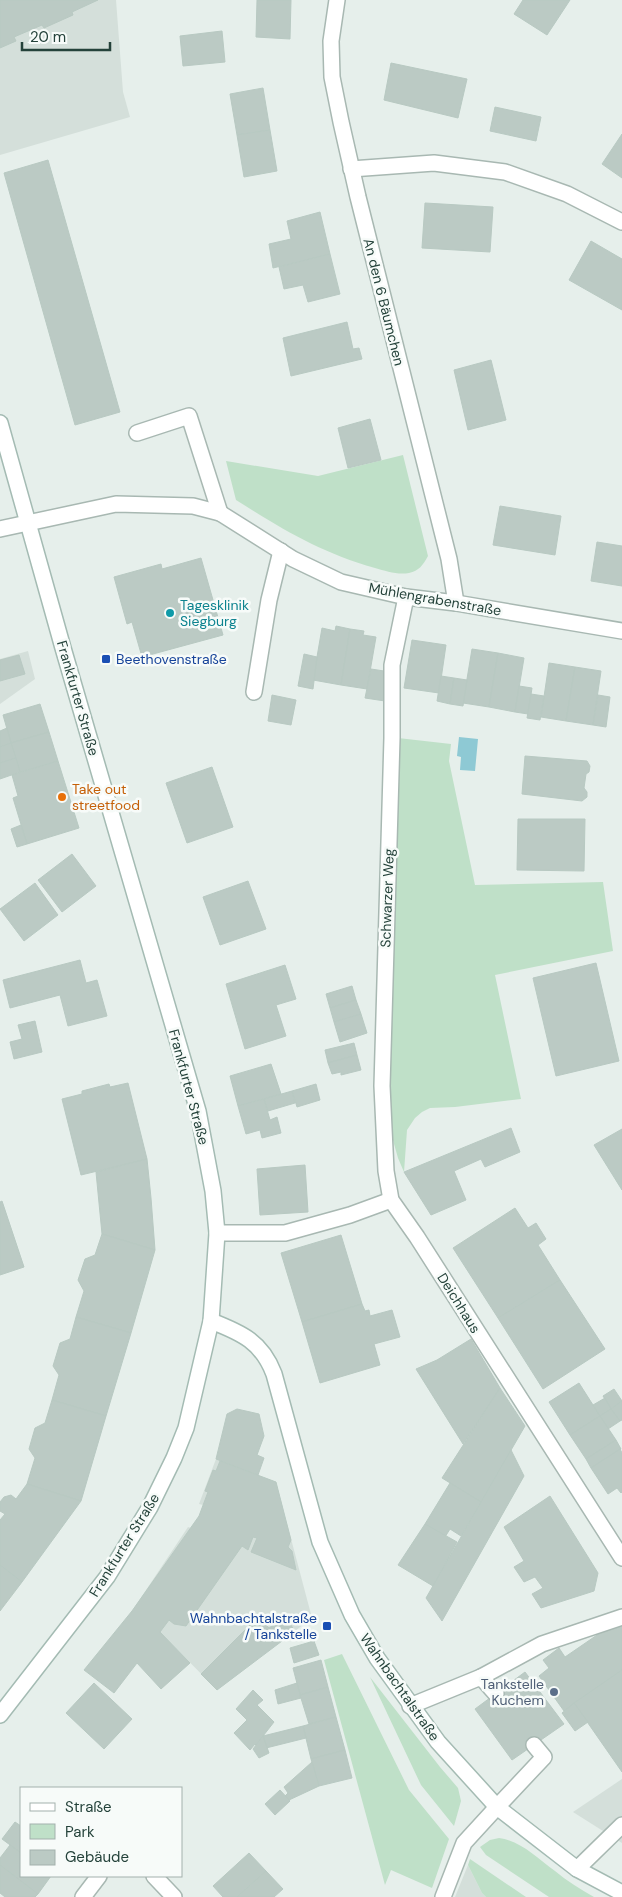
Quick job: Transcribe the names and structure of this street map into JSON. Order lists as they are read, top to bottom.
{
  "streets": {
    "street": [
      "An den 6 Bäumchen",
      "Mühlengrabenstraße",
      "Frankfurter Straße",
      "Schwarzer Weg",
      "Deichhaus",
      "Wahnbachtalstraße"
    ]
  },
  "crossings": [
    ["An den 6 Bäumchen", "Mühlengrabenstraße"],
    ["Mühlengrabenstraße", "Frankfurter Straße"],
    ["Mühlengrabenstraße", "Schwarzer Weg"],
    ["Frankfurter Straße", "Wahnbachtalstraße"],
    ["Schwarzer Weg", "Deichhaus"]
  ],
  "places": {
    "other": ["Tagesklinik Siegburg", "Take out streetfood", "Tankstelle Kuchem"],
    "transit": ["Beethovenstraße", "Wahnbachtalstraße / Tankstelle"]
  },
  "legend": ["Straße", "Park", "Gebäude"],
  "scale_bar": "20 m"
}
